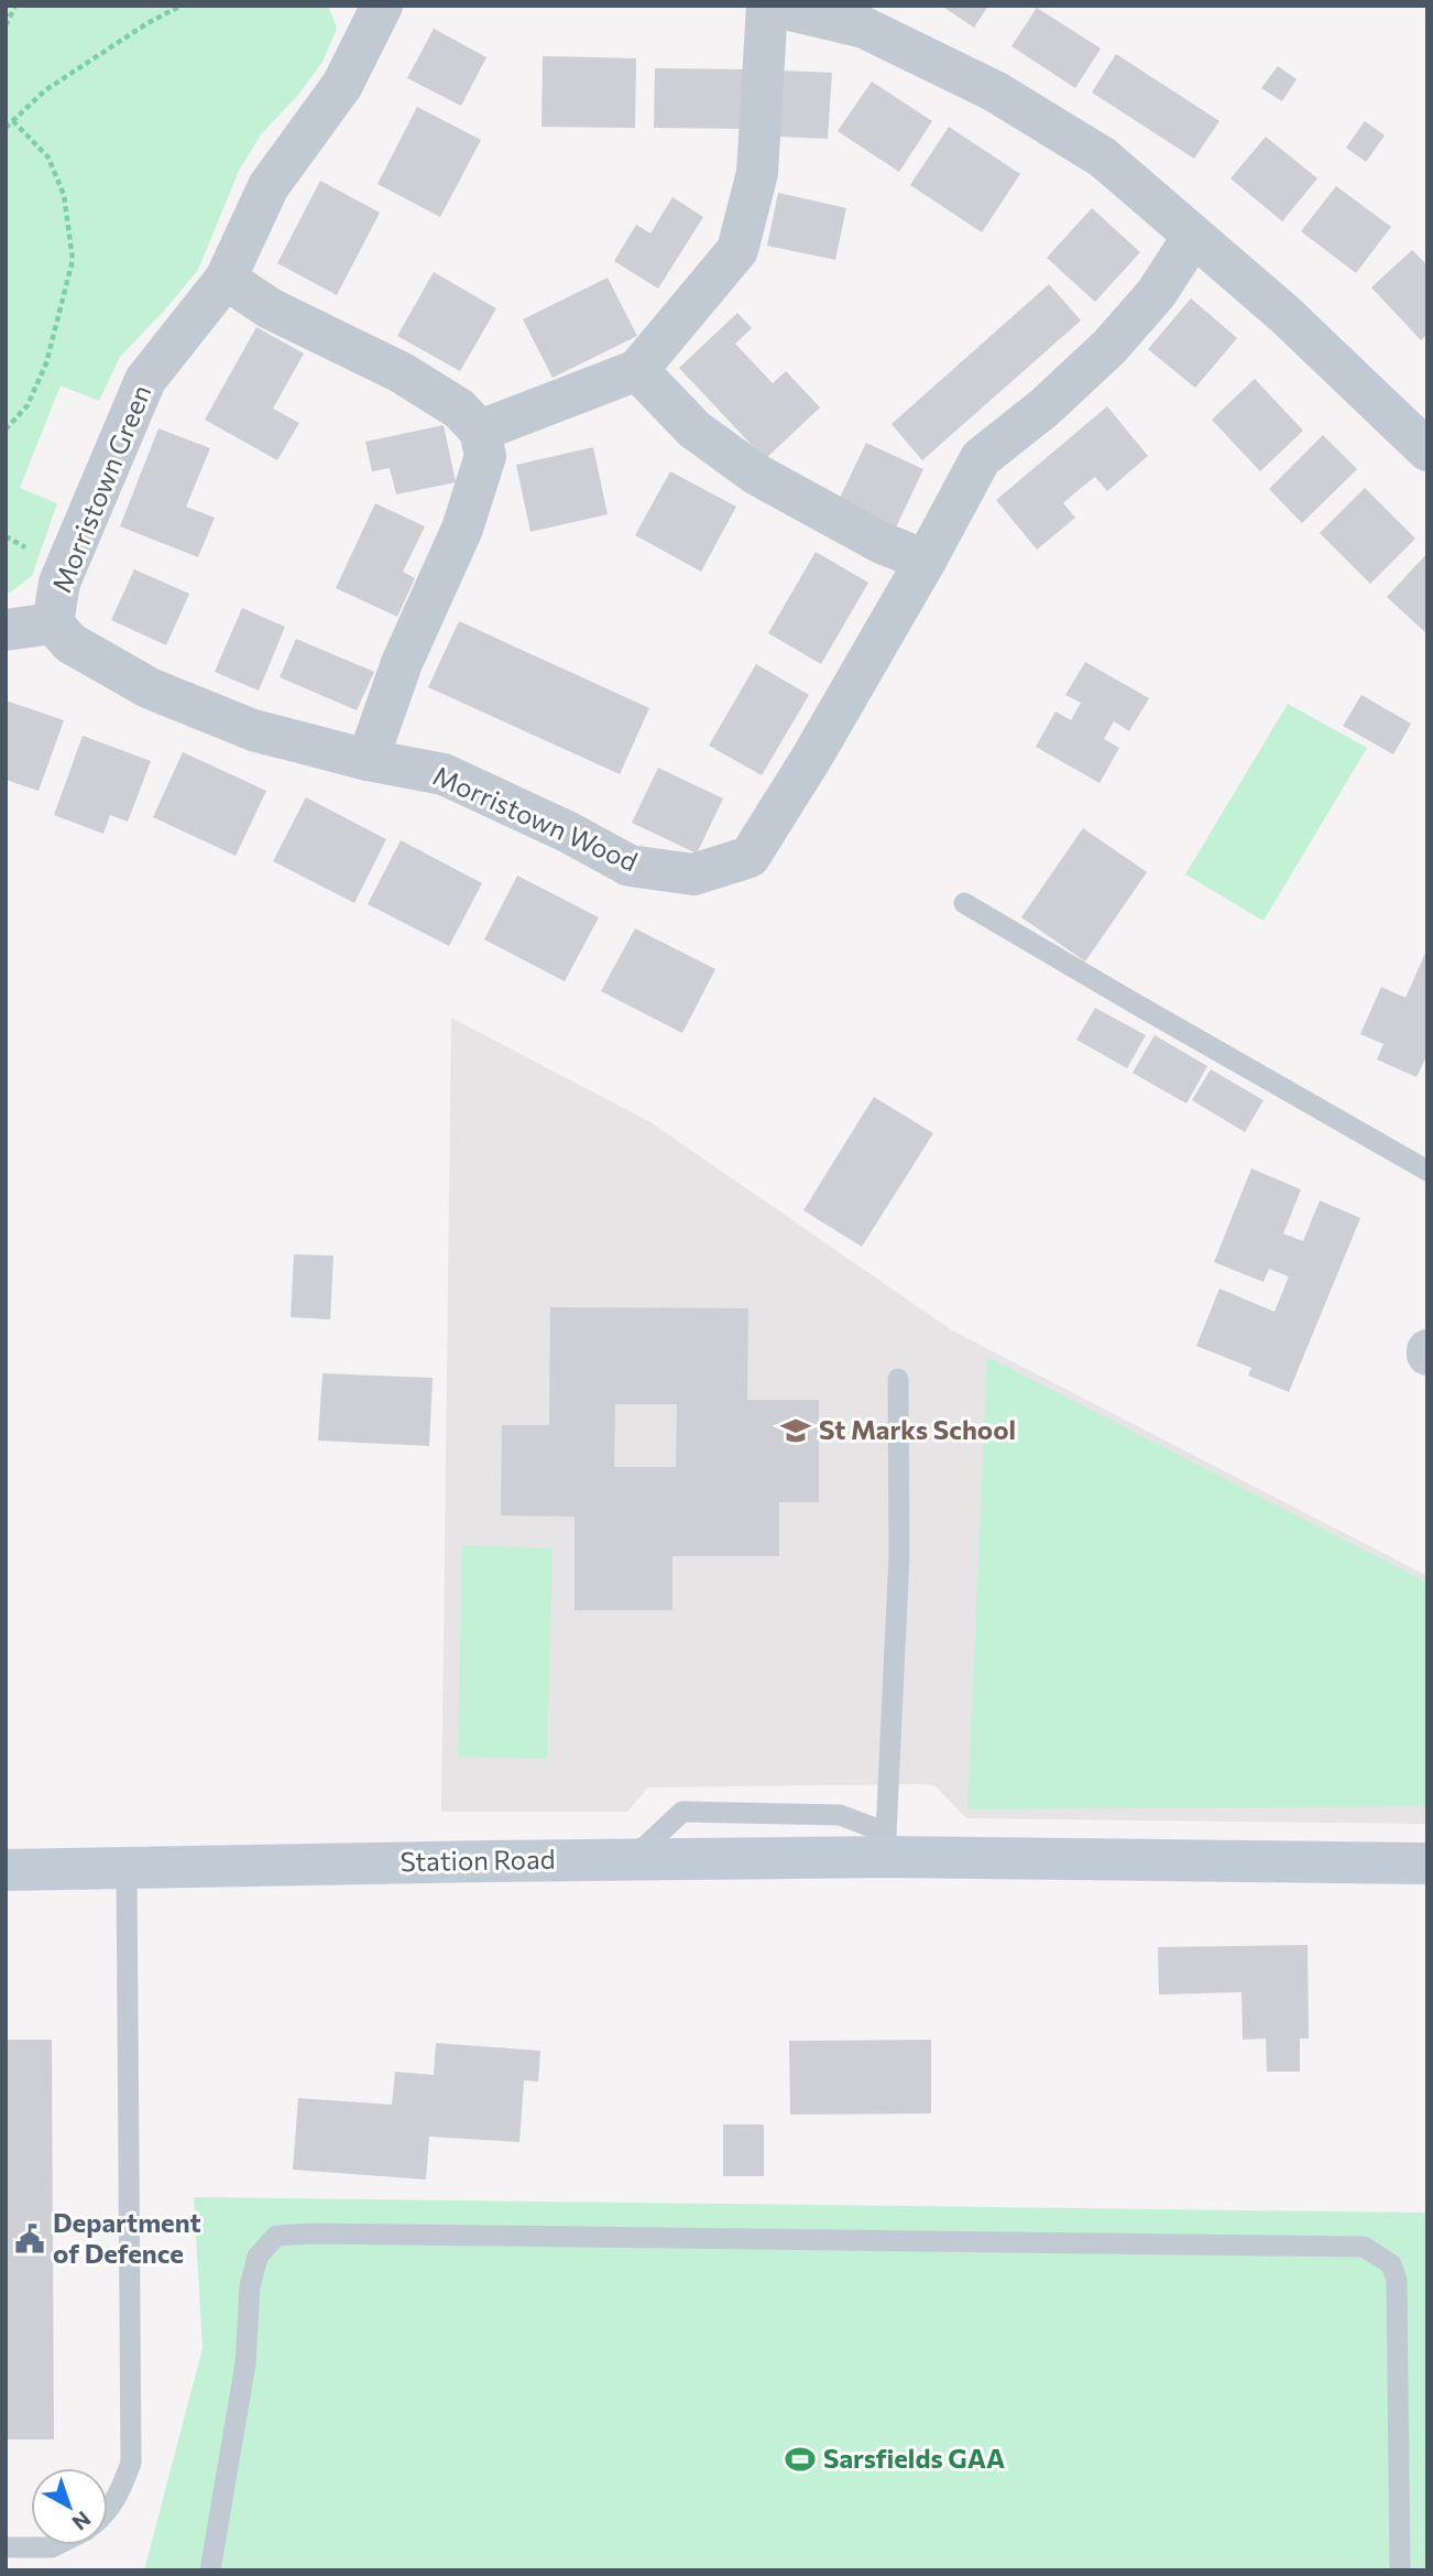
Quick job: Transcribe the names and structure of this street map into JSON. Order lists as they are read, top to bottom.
{
  "streets": {
    "main road": ["Station Road"],
    "street": ["Morristown Green", "Morristown Wood"]
  },
  "crossings": [
    ["Morristown Green", "Morristown Wood"]
  ],
  "places": {
    "school or university": ["St Marks School"],
    "public building": ["Department of Defence"],
    "sports": ["Sarsfields GAA"]
  },
  "north": "bottom right"
}
